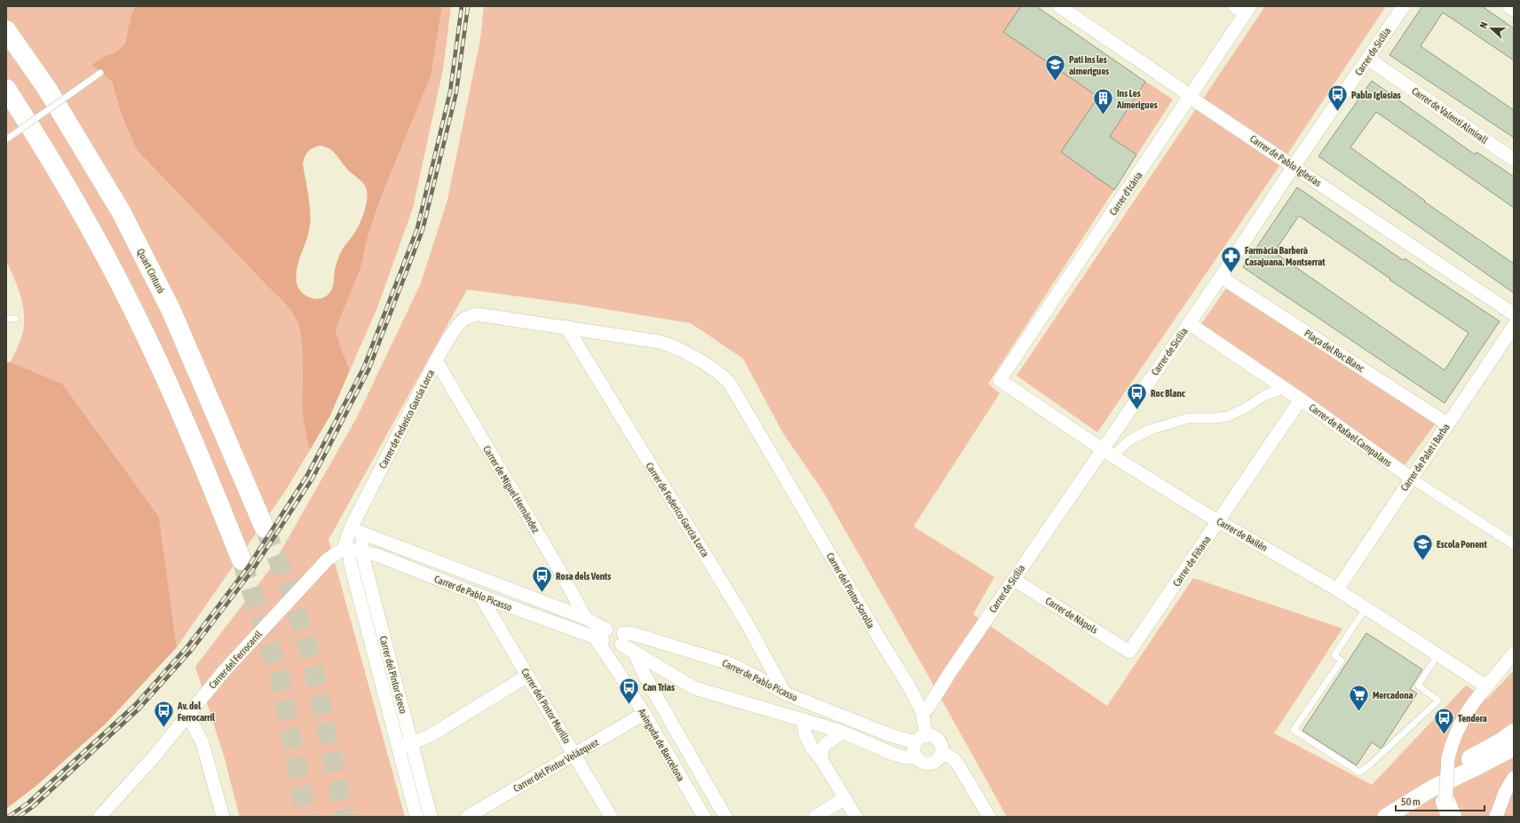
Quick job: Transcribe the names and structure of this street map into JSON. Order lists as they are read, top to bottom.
{
  "streets": {
    "highway": ["Quart Cinturó"],
    "street": [
      "Carrer de Sicília",
      "Carrer de Valentí Almirall",
      "Carrer de Pablo Iglesias",
      "Carrer d'Icària",
      "Plaça del Roc Blanc",
      "Carrer de Federico García Lorca",
      "Carrer de Rafael Campalans",
      "Carrer de Palet i Barba",
      "Carrer de Miguel Hernàndez",
      "Carrer de Bailén",
      "Carrer de Fiñana",
      "Carrer del Pintor Sorolla",
      "Carrer de Pablo Picasso",
      "Carrer de Nàpols",
      "Carrer del Ferrocarril",
      "Carrer del Pintor Greco",
      "Carrer del Pintor Murillo",
      "Avinguda de Barcelona",
      "Carrer del Pintor Velázquez"
    ]
  },
  "crossings": [
    ["Carrer de Sicília", "Carrer de Valentí Almirall"],
    ["Carrer de Sicília", "Carrer de Pablo Iglesias"],
    ["Carrer de Sicília", "Plaça del Roc Blanc"],
    ["Carrer de Sicília", "Carrer de Rafael Campalans"],
    ["Carrer de Sicília", "Carrer de Bailén"],
    ["Carrer de Sicília", "Carrer del Pintor Sorolla"],
    ["Carrer de Sicília", "Carrer de Nàpols"],
    ["Carrer de Pablo Iglesias", "Carrer d'Icària"],
    ["Carrer d'Icària", "Carrer de Bailén"],
    ["Plaça del Roc Blanc", "Carrer de Palet i Barba"],
    ["Carrer de Federico García Lorca", "Carrer de Miguel Hernàndez"],
    ["Carrer de Federico García Lorca", "Carrer del Pintor Sorolla"],
    ["Carrer de Federico García Lorca", "Carrer de Pablo Picasso"],
    ["Carrer de Federico García Lorca", "Carrer del Pintor Greco"],
    ["Carrer de Rafael Campalans", "Carrer de Palet i Barba"],
    ["Carrer de Rafael Campalans", "Carrer de Fiñana"],
    ["Carrer de Palet i Barba", "Carrer de Bailén"],
    ["Carrer de Miguel Hernàndez", "Carrer de Pablo Picasso"],
    ["Carrer de Bailén", "Carrer de Fiñana"],
    ["Carrer de Fiñana", "Carrer de Nàpols"],
    ["Carrer del Pintor Sorolla", "Carrer de Pablo Picasso"],
    ["Carrer de Pablo Picasso", "Carrer del Ferrocarril"],
    ["Carrer de Pablo Picasso", "Carrer del Pintor Greco"],
    ["Carrer de Pablo Picasso", "Carrer del Pintor Murillo"],
    ["Carrer de Pablo Picasso", "Avinguda de Barcelona"],
    ["Carrer del Ferrocarril", "Carrer del Pintor Greco"],
    ["Carrer del Pintor Murillo", "Carrer del Pintor Velázquez"],
    ["Avinguda de Barcelona", "Carrer del Pintor Velázquez"]
  ],
  "places": {
    "school or university": ["Pati Ins les aimerigues", "Escola Ponent"],
    "bus stop": [
      "Pablo Iglesias",
      "Roc Blanc",
      "Rosa dels Vents",
      "Can Trias",
      "Av. del Ferrocarril",
      "Tendera"
    ],
    "building": ["Ins Les Aimerigues"],
    "pharmacy": ["Farmàcia Barberà Casajuana, Montserrat"],
    "supermarket": ["Mercadona"]
  },
  "scale_bar": "50 m",
  "north": "left"
}
